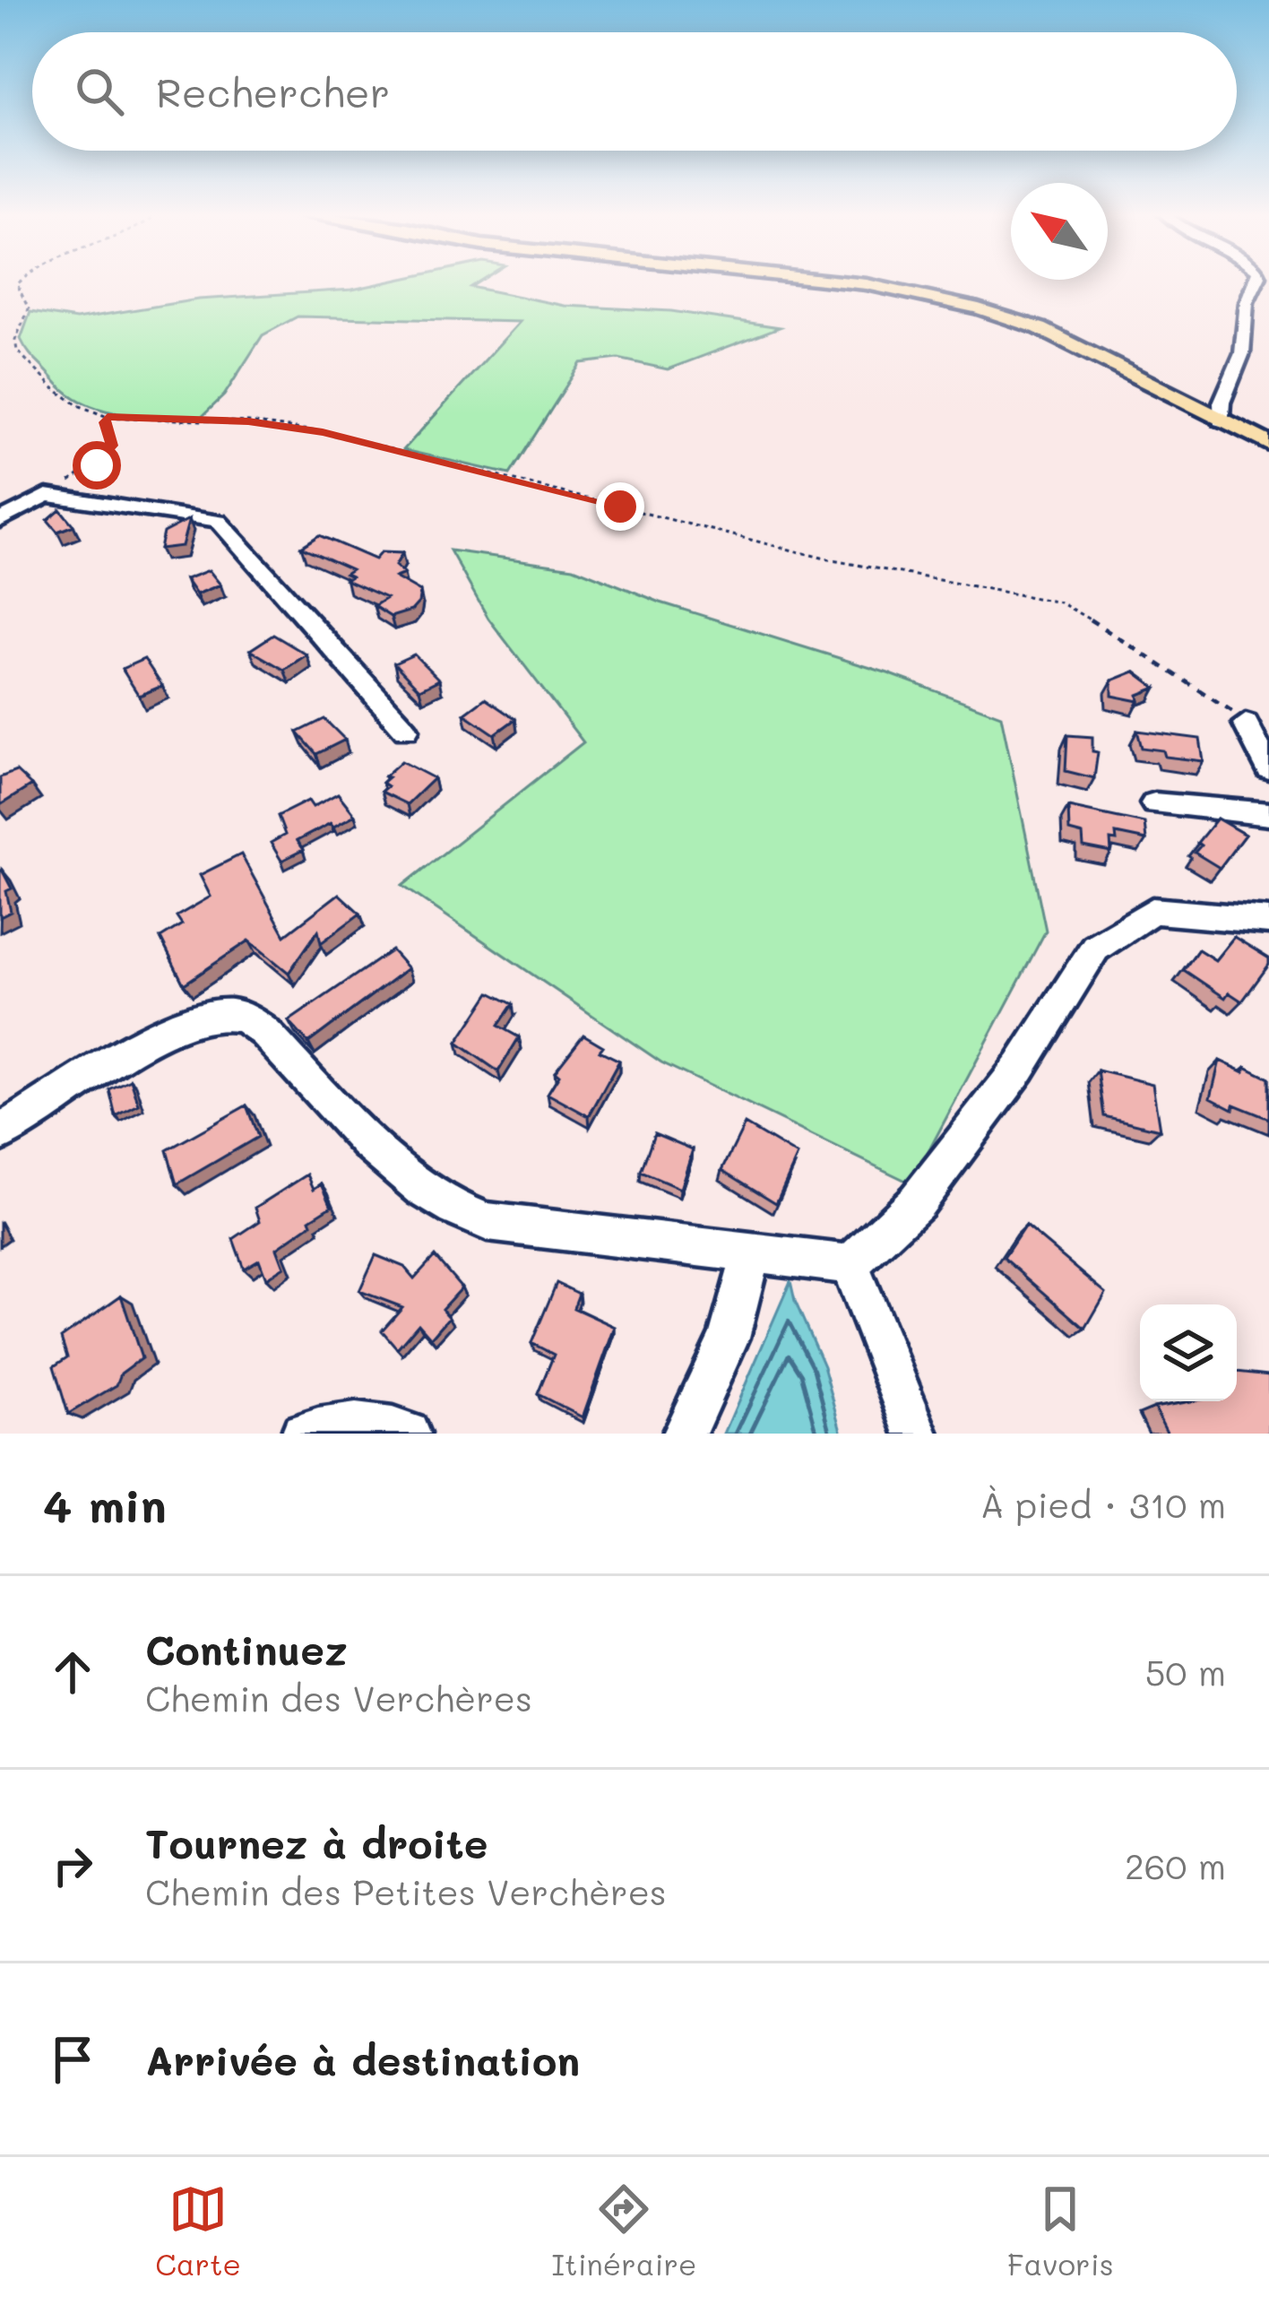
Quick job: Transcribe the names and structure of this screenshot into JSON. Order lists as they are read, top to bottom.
{
  "north": "top left",
  "page": {
    "search": "Rechercher",
    "heading": ["4 min", "À pied · 310 m"],
    "list": [
      ["Continuez", "Chemin des Verchères", "50 m"],
      ["Tournez à droite", "Chemin des Petites Verchères", "260 m"],
      "Arrivée à destination"
    ],
    "nav": ["Carte", "Itinéraire", "Favoris"]
  }
}
